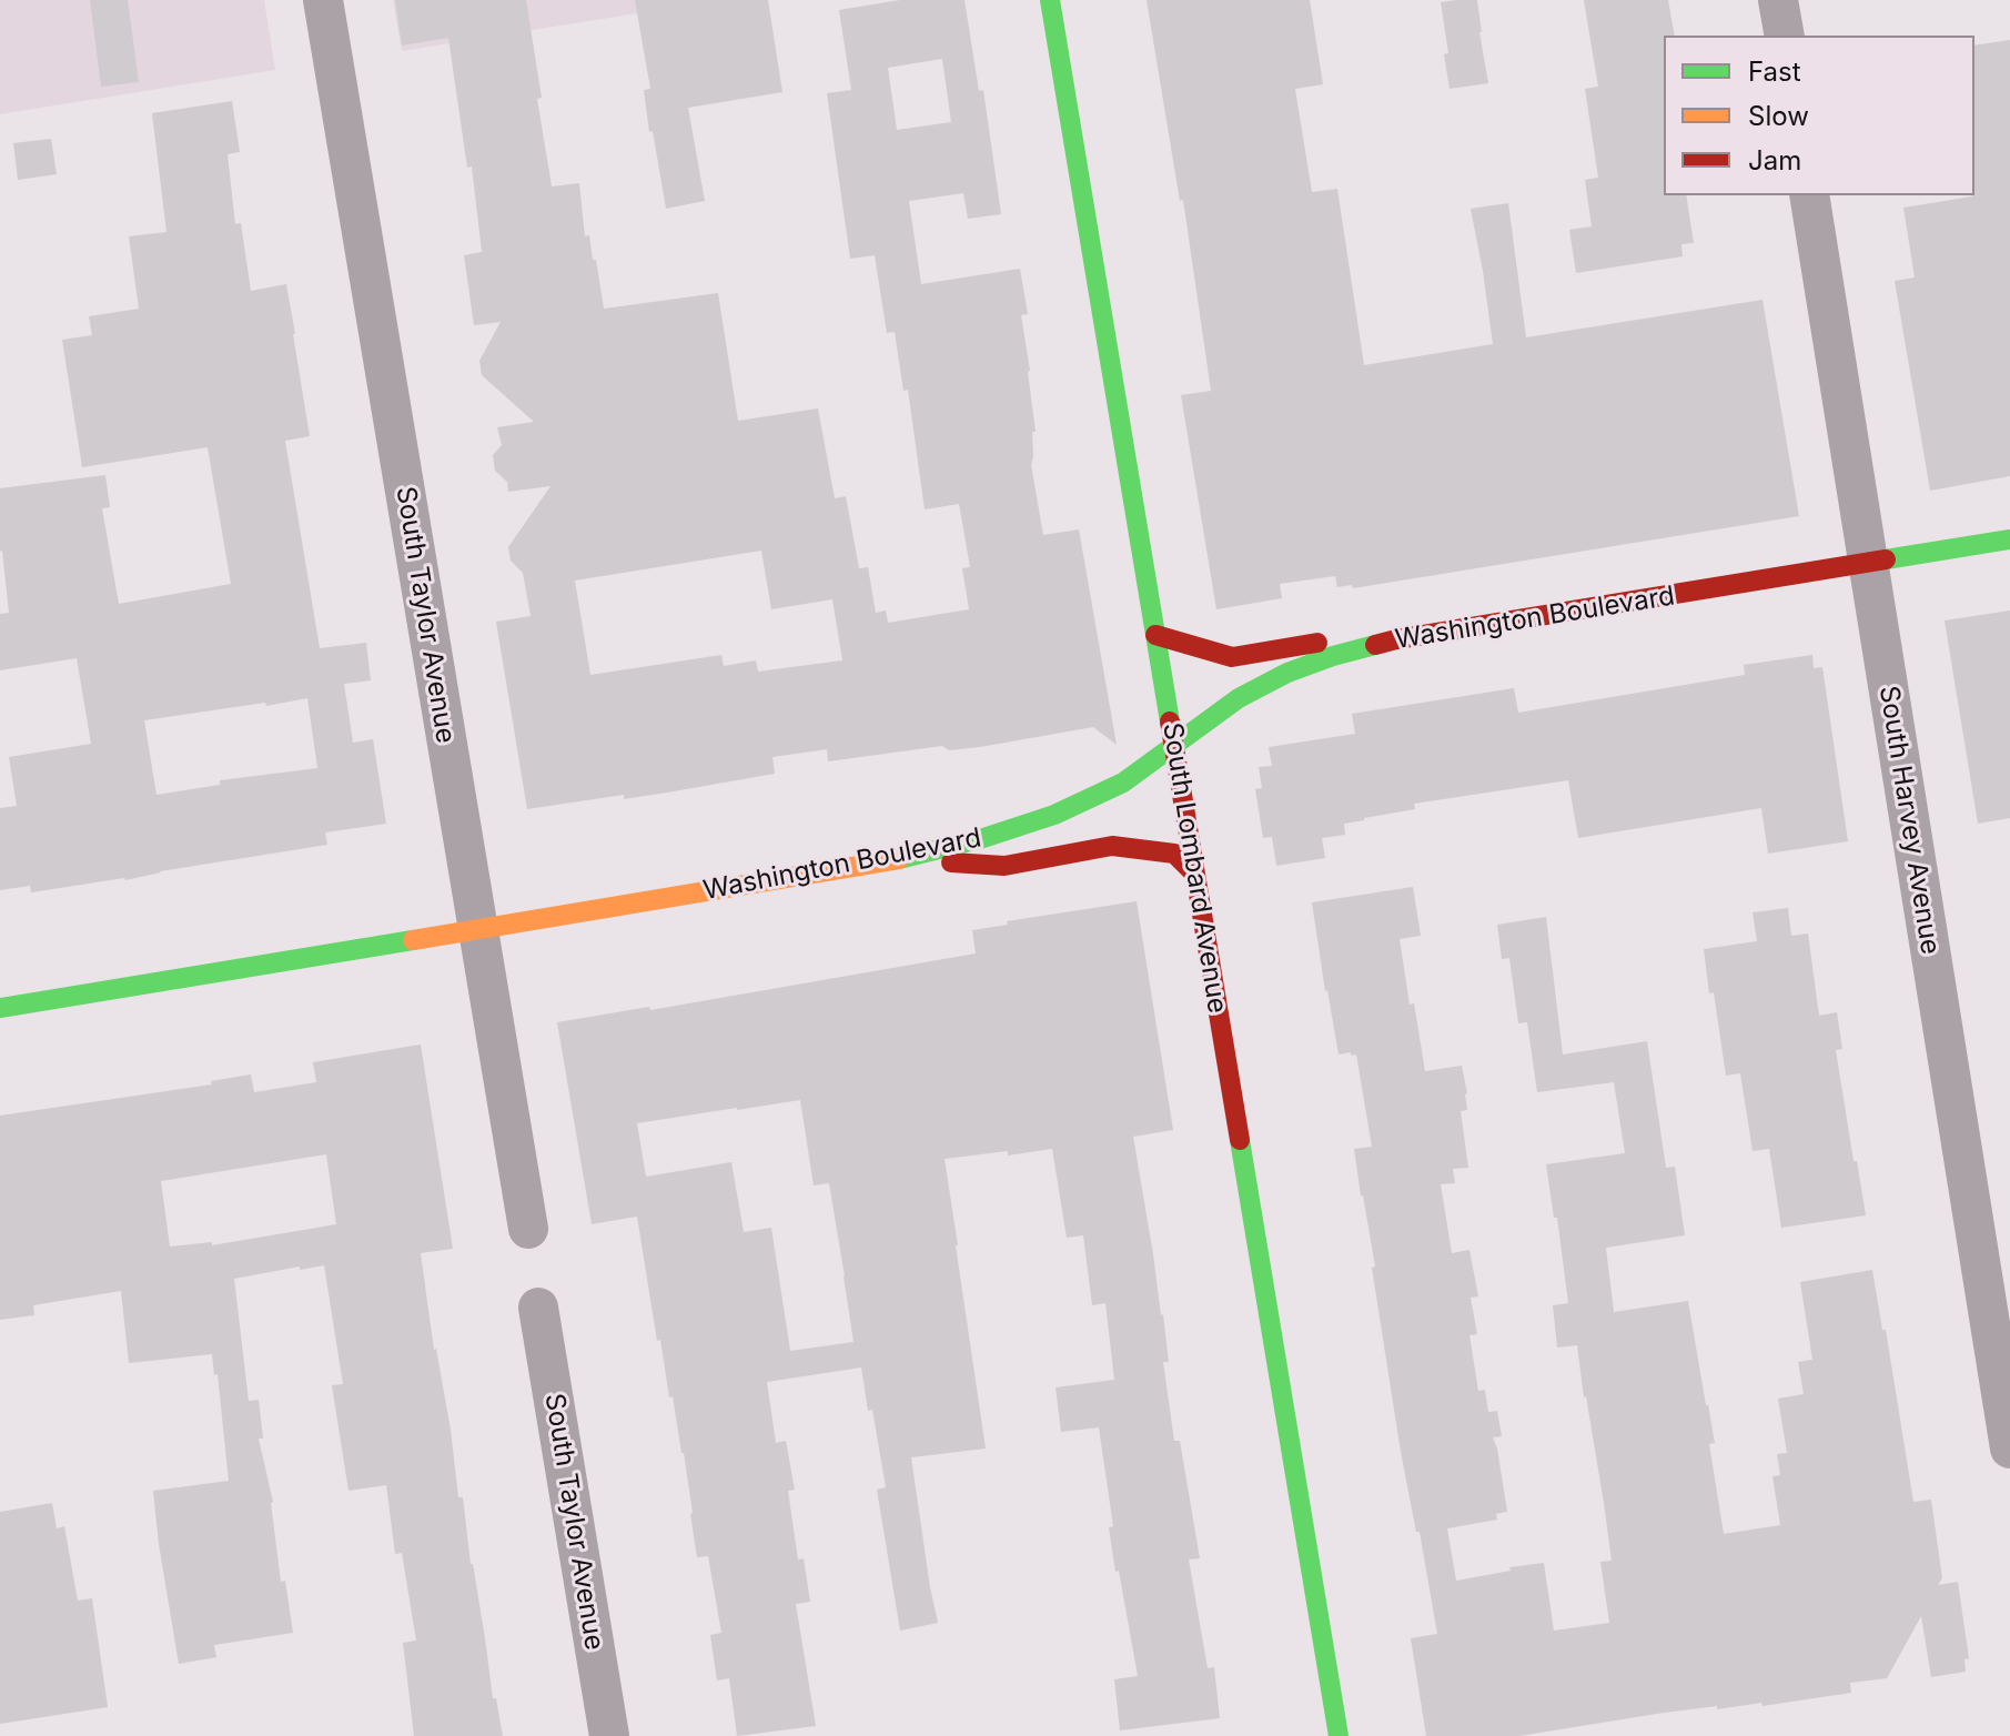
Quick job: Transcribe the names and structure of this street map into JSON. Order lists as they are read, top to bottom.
{
  "streets": {
    "street": [
      "South Taylor Avenue",
      "Washington Boulevard",
      "South Harvey Avenue",
      "South Lombard Avenue"
    ]
  },
  "crossings": [
    ["South Taylor Avenue", "Washington Boulevard"],
    ["Washington Boulevard", "South Harvey Avenue"],
    ["Washington Boulevard", "South Lombard Avenue"]
  ],
  "legend": ["Fast", "Slow", "Jam"]
}
